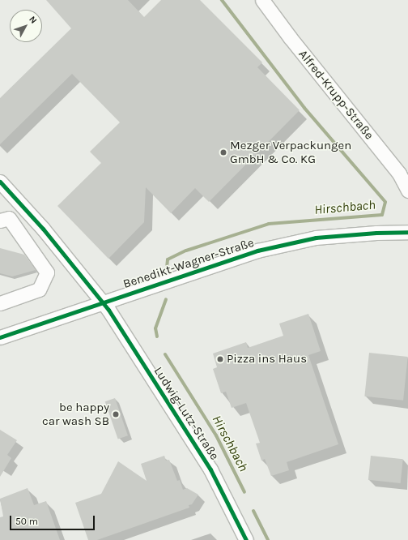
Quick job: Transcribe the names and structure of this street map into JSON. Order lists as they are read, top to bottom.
{
  "streets": {
    "street": ["Alfred-Krupp-Straße", "Benedikt-Wagner-Straße", "Ludwig-Lutz-Straße"]
  },
  "crossings": [
    ["Benedikt-Wagner-Straße", "Ludwig-Lutz-Straße"]
  ],
  "water": ["Hirschbach"],
  "places": ["Mezger Verpackungen GmbH & Co. KG", "Pizza ins Haus", "be happy car wash SB"],
  "scale_bar": "50 m",
  "north": "top right"
}
